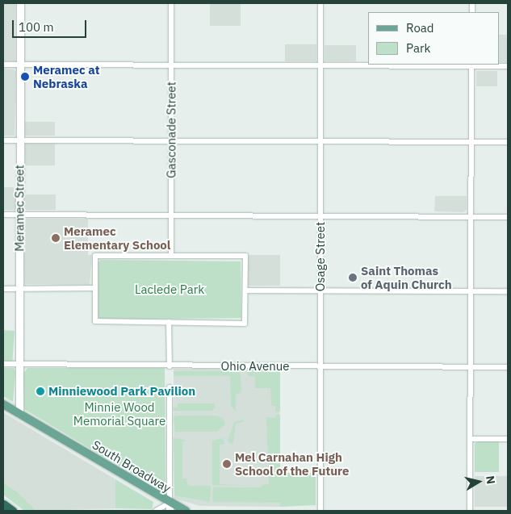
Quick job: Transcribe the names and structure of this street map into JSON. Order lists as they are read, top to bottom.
{
  "streets": {
    "main road": ["South Broadway"],
    "street": [
      "Gasconade Street",
      "Meramec Street",
      "Osage Street",
      "Ohio Avenue"
    ]
  },
  "crossings": [
    ["Meramec Street", "Ohio Avenue"],
    ["Meramec Street", "South Broadway"],
    ["Osage Street", "Ohio Avenue"]
  ],
  "parks": ["Laclede Park", "Minnie Wood Memorial Square"],
  "places": [
    "Meramec at Nebraska",
    "Meramec Elementary School",
    "Saint Thomas of Aquin Church",
    "Minniewood Park Pavilion",
    "Mel Carnahan High School of the Future"
  ],
  "legend": ["Road", "Park"],
  "scale_bar": "100 m",
  "north": "right"
}
